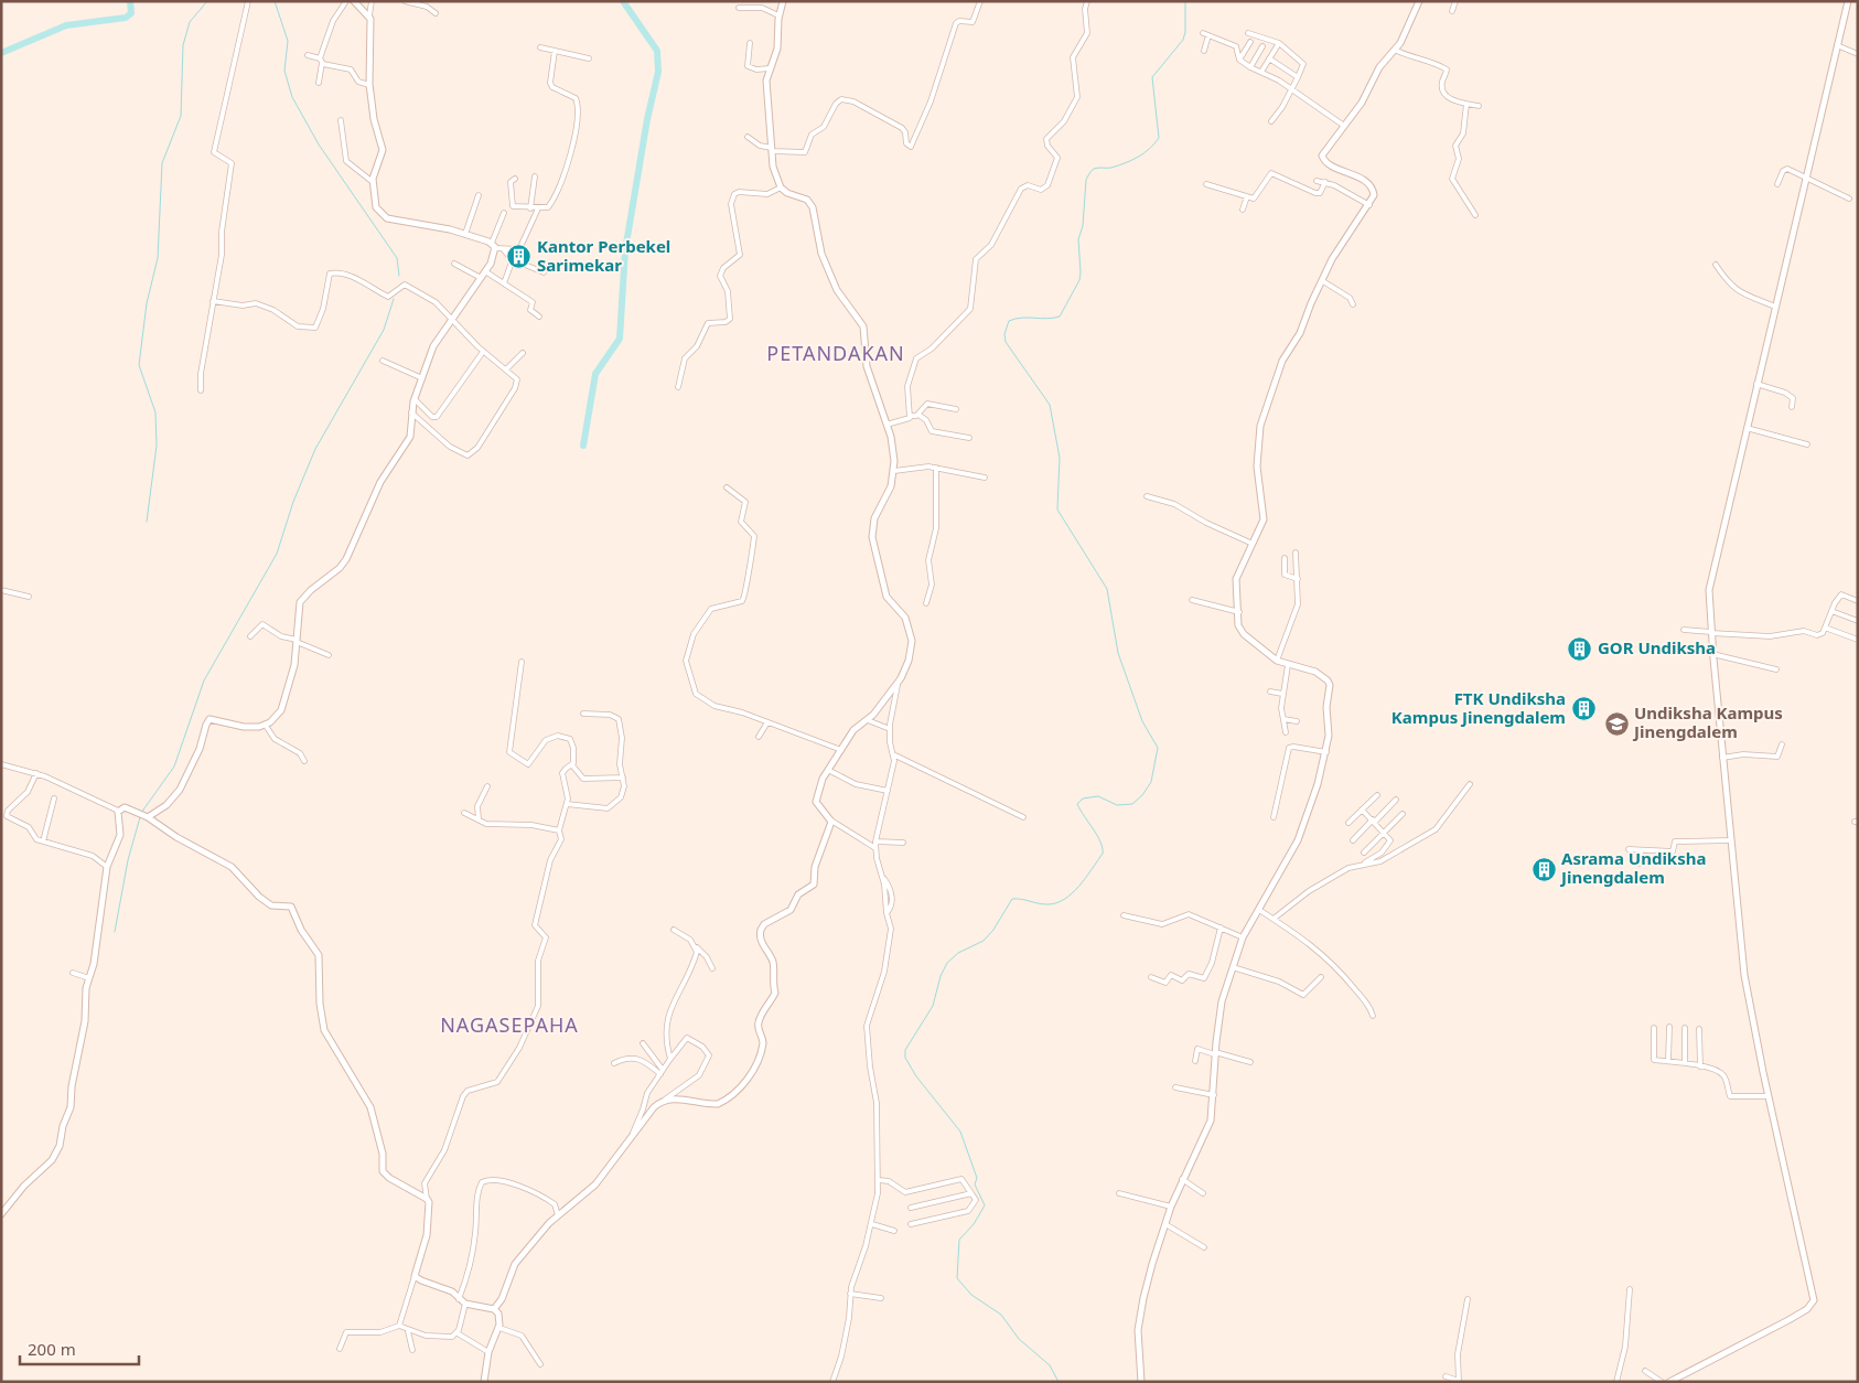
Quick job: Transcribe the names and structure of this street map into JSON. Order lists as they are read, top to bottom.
{
  "districts": ["PETANDAKAN", "NAGASEPAHA"],
  "places": {
    "building": [
      "Kantor Perbekel Sarimekar",
      "GOR Undiksha",
      "FTK Undiksha Kampus Jinengdalem",
      "Asrama Undiksha Jinengdalem"
    ],
    "school or university": ["Undiksha Kampus Jinengdalem"]
  },
  "scale_bar": "200 m"
}
